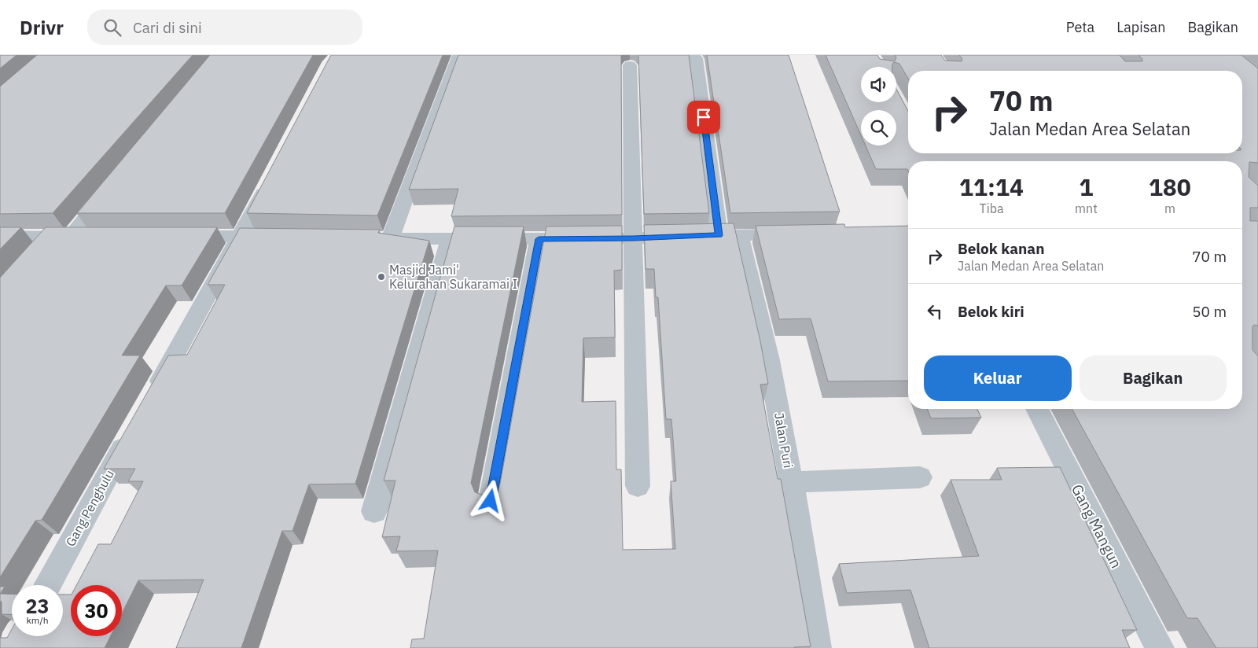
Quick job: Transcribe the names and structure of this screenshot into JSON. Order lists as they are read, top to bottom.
{
  "streets": {
    "street": ["Jalan Puri", "Gang Penghulu", "Gang Mangun"]
  },
  "places": ["Masjid Jami' Kelurahan Sukaramai I"],
  "page": {
    "header": "Drivr",
    "search": "Cari di sini",
    "nav": ["Peta", "Lapisan", "Bagikan"],
    "turn": ["70 m", "Jalan Medan Area Selatan"],
    "eta": [
      "11:14",
      "Tiba",
      "1",
      "mnt",
      "180",
      "m"
    ],
    "list": [
      {
        "name": "Belok kanan",
        "note": "Jalan Medan Area Selatan",
        "value": "70 m"
      },
      {
        "name": "Belok kiri",
        "value": "50 m"
      }
    ],
    "buttons": ["Keluar", "Bagikan"],
    "speed": "23 km/h",
    "limit": "30"
  }
}
